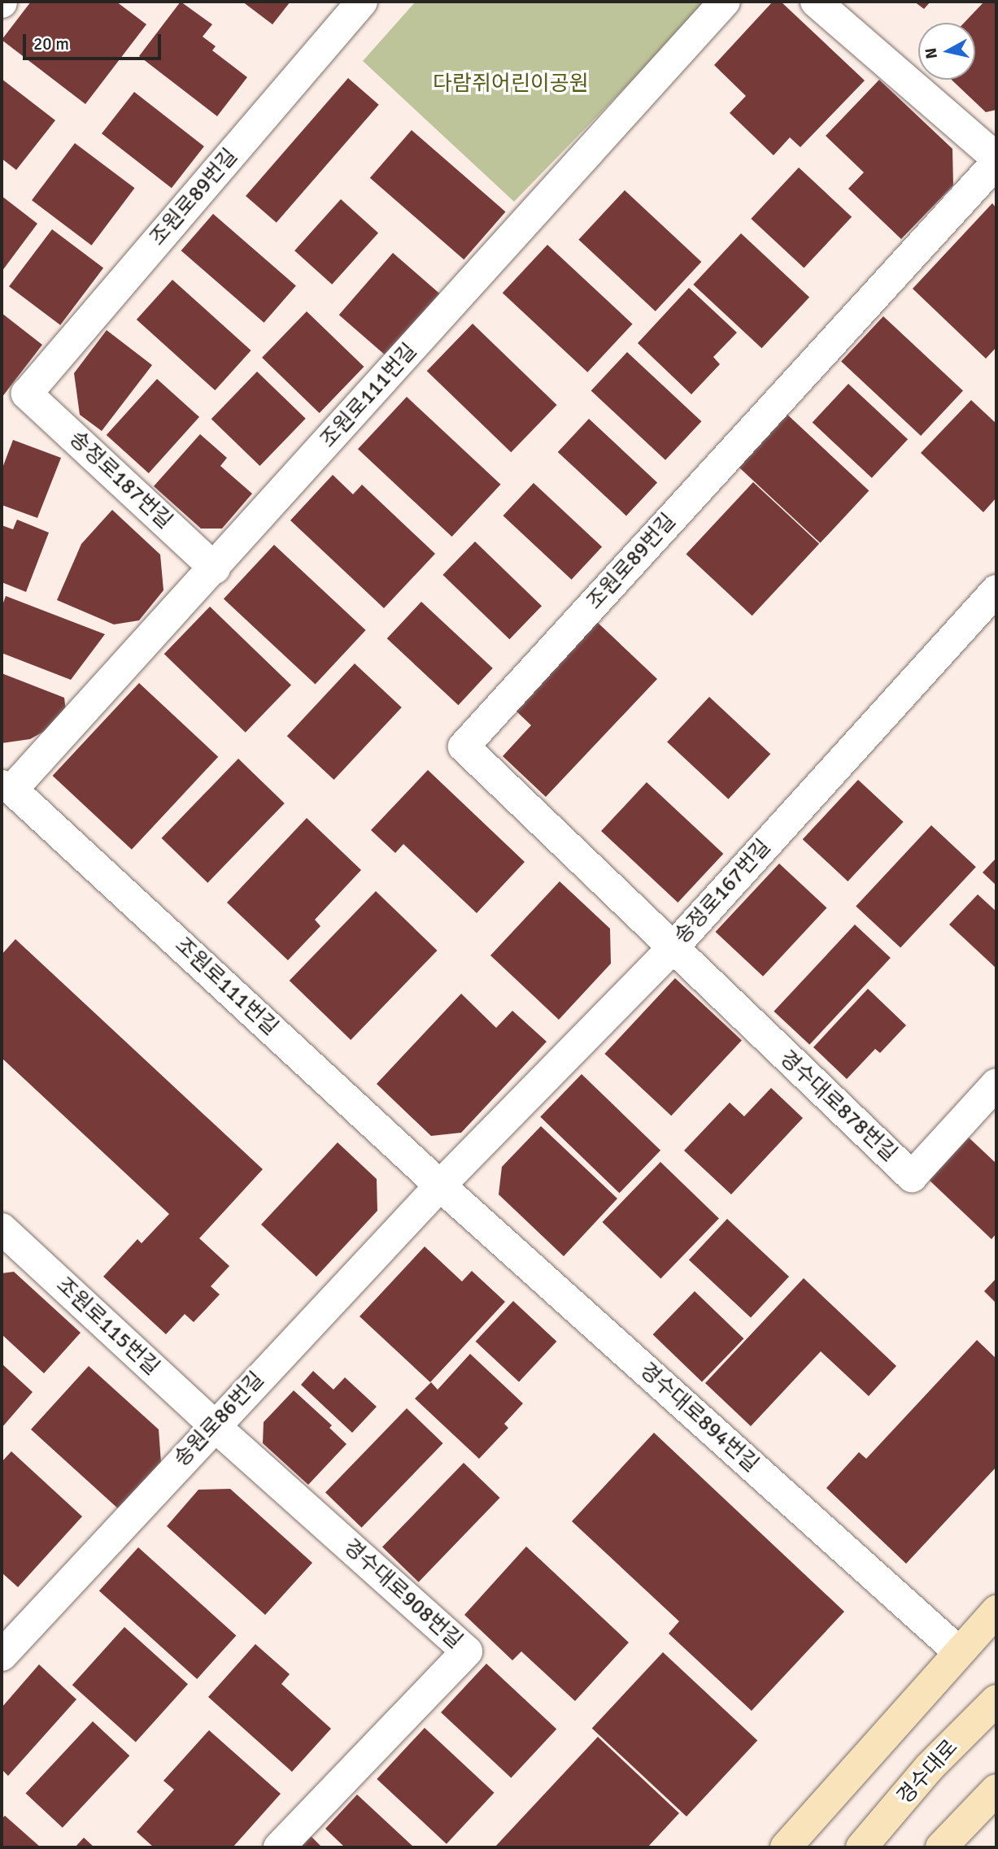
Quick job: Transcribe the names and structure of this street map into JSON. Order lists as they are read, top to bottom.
{
  "streets": {
    "main road": ["경수대로"],
    "street": [
      "조원로89번길",
      "조원로111번길",
      "송정로187번길",
      "송정로167번길",
      "경수대로878번길",
      "조원로115번길",
      "경수대로894번길",
      "송원로86번길",
      "경수대로908번길"
    ]
  },
  "crossings": [
    ["조원로89번길", "송정로187번길"],
    ["조원로89번길", "송정로167번길"],
    ["조원로89번길", "경수대로878번길"],
    ["조원로111번길", "송정로187번길"],
    ["조원로111번길", "송정로167번길"],
    ["조원로111번길", "경수대로894번길"],
    ["조원로111번길", "송원로86번길"],
    ["송정로167번길", "경수대로878번길"],
    ["송정로167번길", "경수대로894번길"],
    ["송정로167번길", "송원로86번길"],
    ["조원로115번길", "송원로86번길"],
    ["조원로115번길", "경수대로908번길"],
    ["경수대로894번길", "송원로86번길"],
    ["송원로86번길", "경수대로908번길"]
  ],
  "parks": ["다람쥐어린이공원"],
  "scale_bar": "20 m",
  "north": "left"
}
